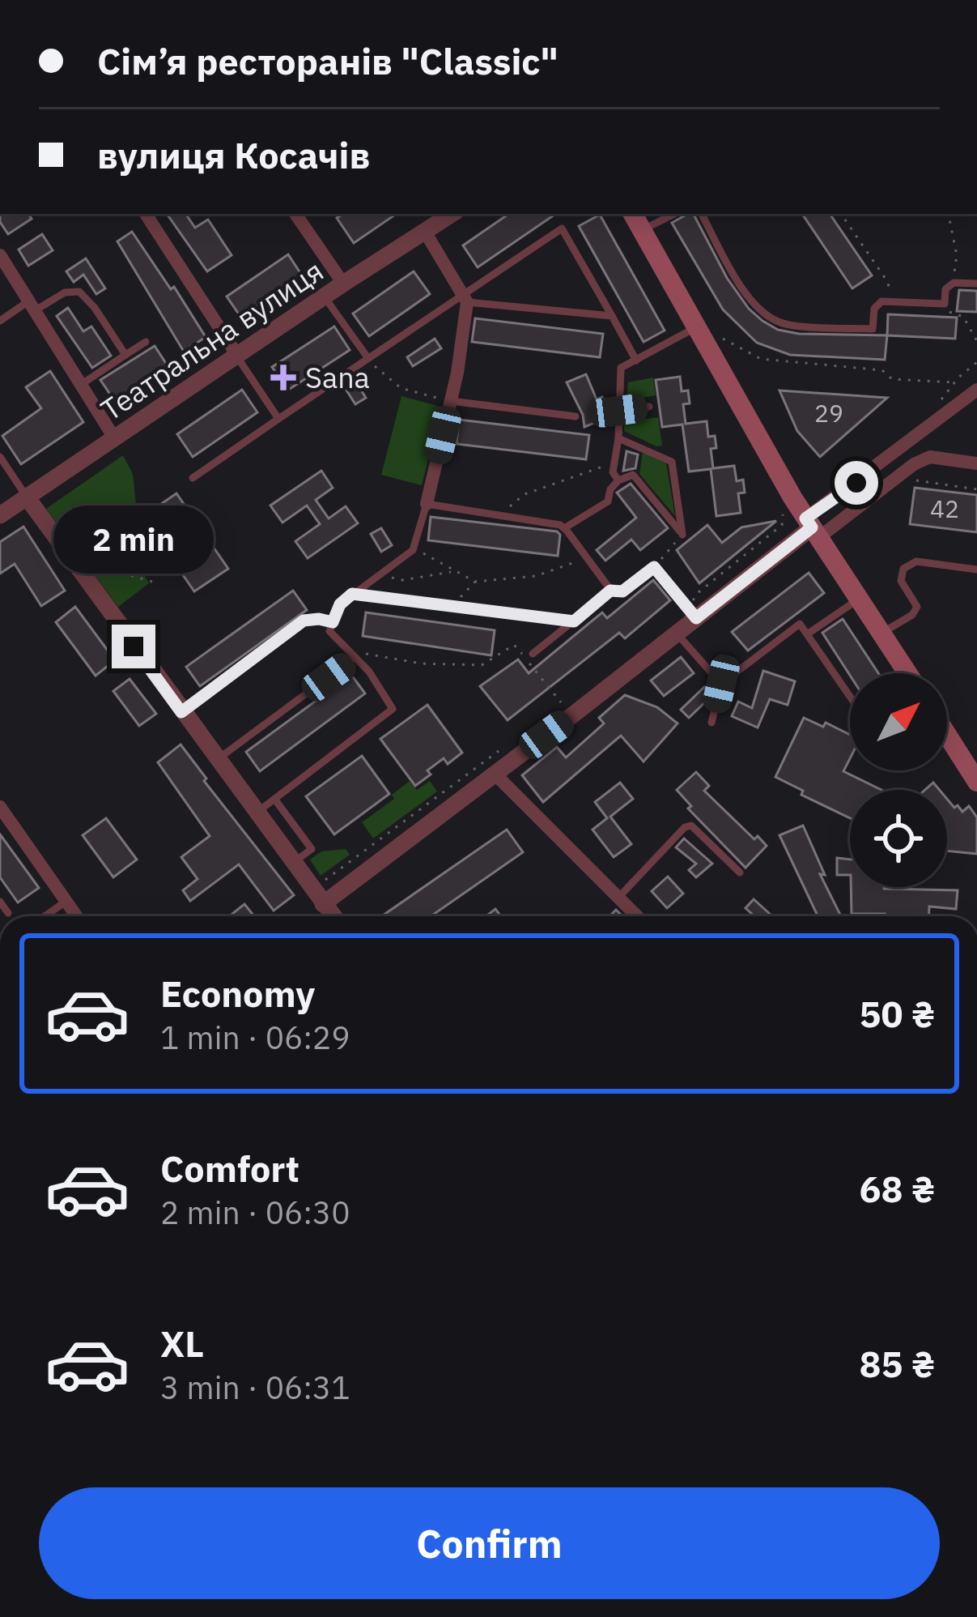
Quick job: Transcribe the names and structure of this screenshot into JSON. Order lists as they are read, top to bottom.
{
  "streets": {
    "street": ["Театральна вулиця"]
  },
  "places": {
    "health": ["Sana"]
  },
  "house_numbers": ["29", "42"],
  "north": "top right",
  "page": {
    "banner": ["Сім’я ресторанів \"Classic\"", "вулиця Косачів"],
    "bubble": "2 min",
    "list": [
      {
        "name": "Economy",
        "note": "1 min · 06:29",
        "value": "50 ₴"
      },
      {
        "name": "Comfort",
        "note": "2 min · 06:30",
        "value": "68 ₴"
      },
      {
        "name": "XL",
        "note": "3 min · 06:31",
        "value": "85 ₴"
      }
    ],
    "buttons": "Confirm"
  }
}
